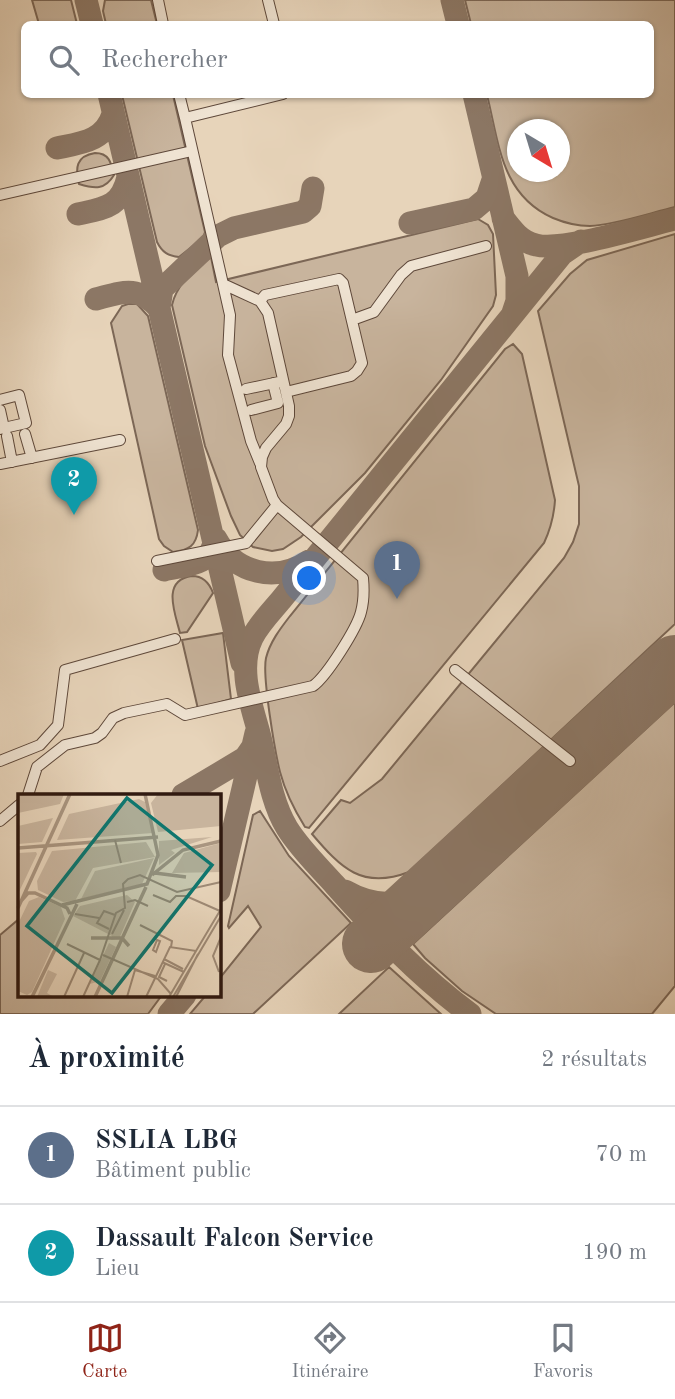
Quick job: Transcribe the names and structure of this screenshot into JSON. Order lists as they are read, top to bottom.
{
  "north": "bottom right",
  "page": {
    "search": "Rechercher",
    "pins": ["2", "1"],
    "heading": ["À proximité", "2 résultats"],
    "list": [
      {
        "mark": "1",
        "name": "SSLIA LBG",
        "note": "Bâtiment public",
        "value": "70 m"
      },
      {
        "mark": "2",
        "name": "Dassault Falcon Service",
        "note": "Lieu",
        "value": "190 m"
      }
    ],
    "nav": ["Carte", "Itinéraire", "Favoris"]
  }
}
